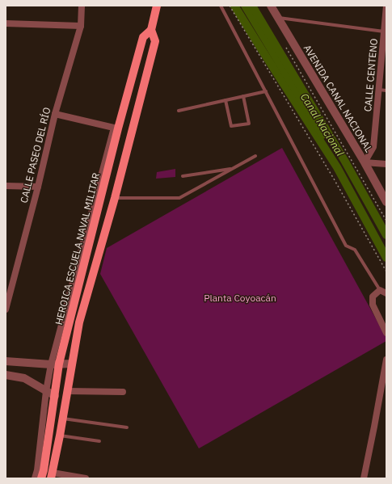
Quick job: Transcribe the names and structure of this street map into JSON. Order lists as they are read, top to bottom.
{
  "streets": {
    "main road": ["HEROICA ESCUELA NAVAL MILITAR"],
    "street": ["CALLE CENTENO", "AVENIDA CANAL NACIONAL", "CALLE PASEO DEL RÍO"]
  },
  "crossings": [
    ["CALLE CENTENO", "AVENIDA CANAL NACIONAL"]
  ],
  "water": ["Canal Nacional"],
  "parks": ["Planta Coyoacán"]
}
